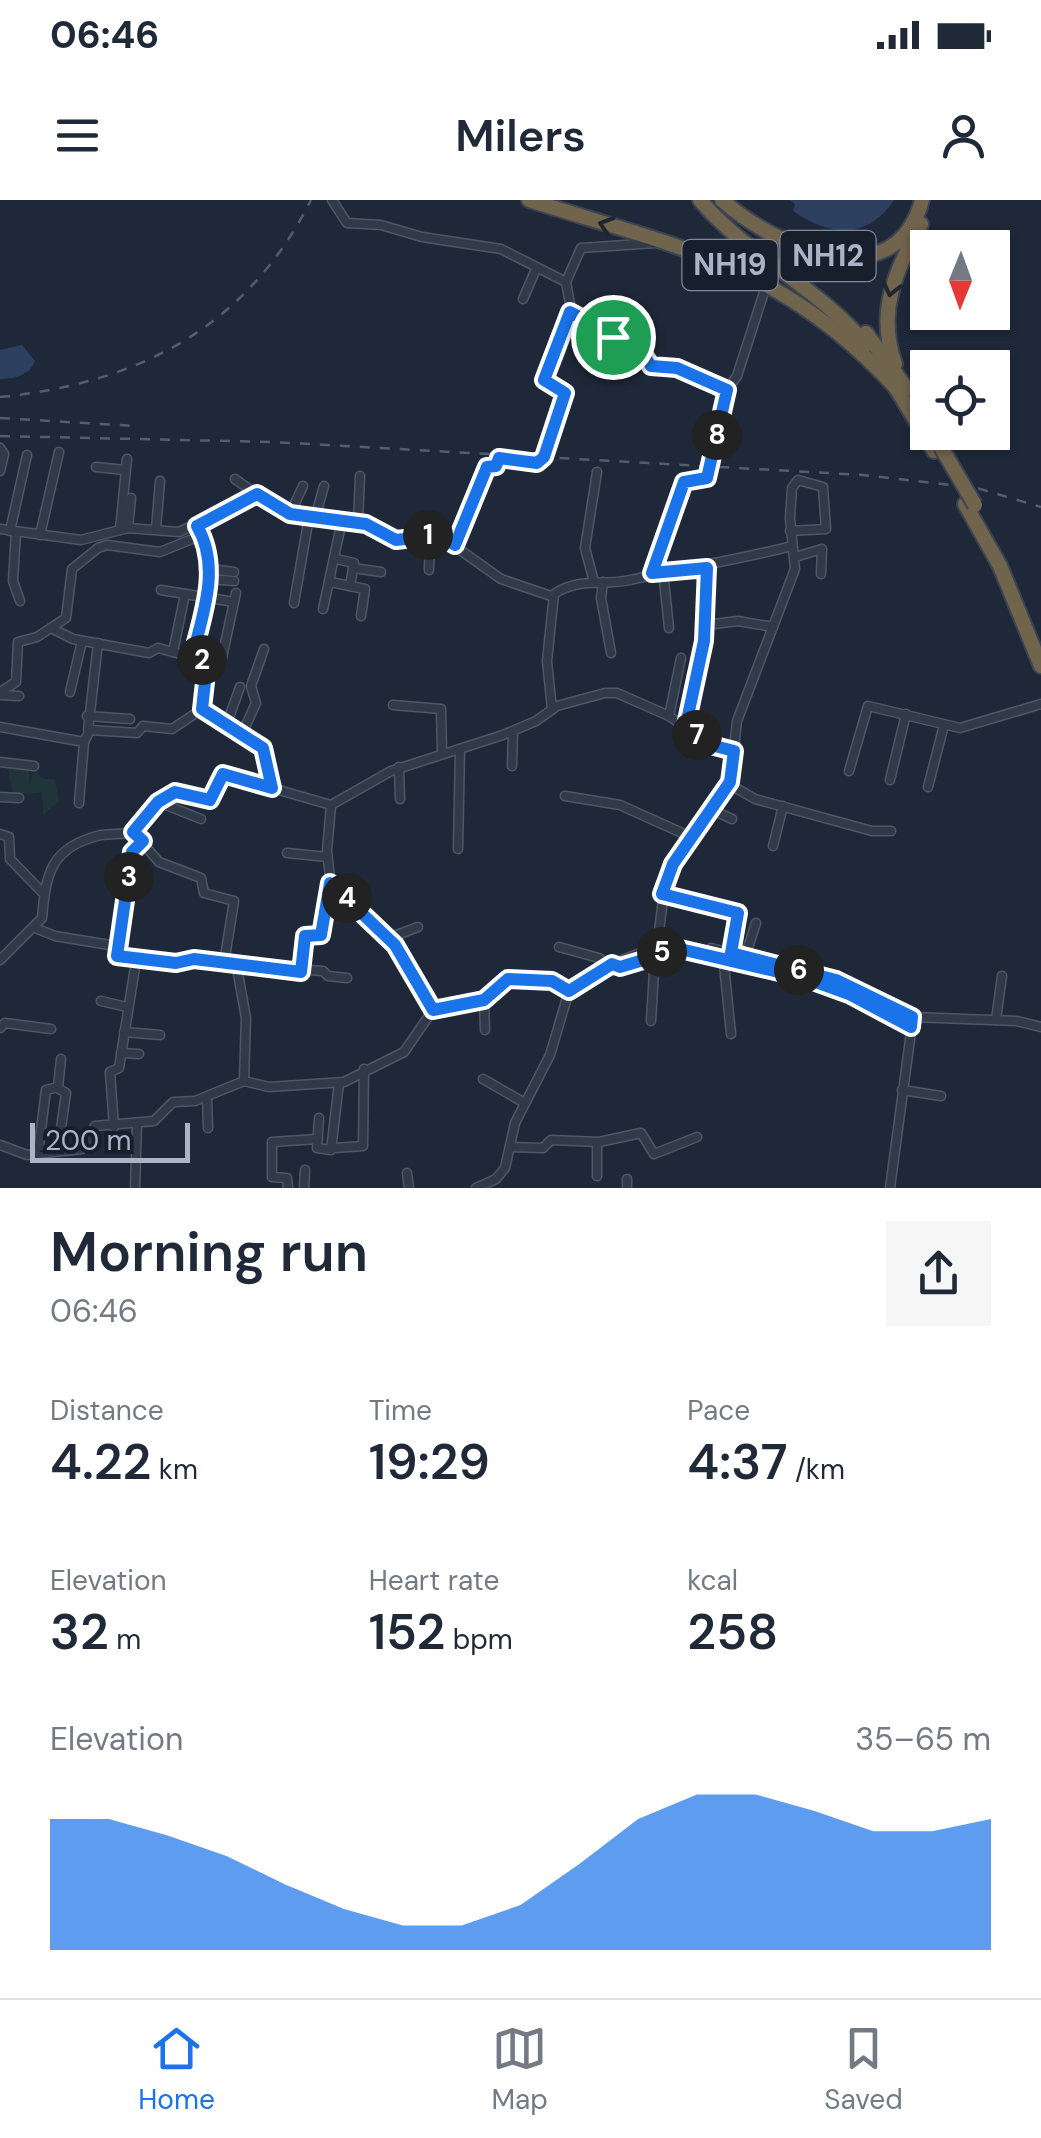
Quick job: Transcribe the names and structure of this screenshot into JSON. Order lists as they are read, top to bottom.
{
  "streets": {
    "highway": ["NH12", "NH19"]
  },
  "crossings": [
    ["NH12", "NH19"]
  ],
  "scale_bar": "200 m",
  "north": "bottom",
  "page": {
    "status": "06:46",
    "header": "Milers",
    "pins": [
      "8",
      "1",
      "2",
      "7",
      "3",
      "4",
      "5",
      "6"
    ],
    "scale": "200 m",
    "heading": ["Morning run", "06:46"],
    "stats": [
      ["Distance", "4.22 km"],
      ["Time", "19:29"],
      ["Pace", "4:37 /km"],
      ["Elevation", "32 m"],
      ["Heart rate", "152 bpm"],
      ["kcal", "258"]
    ],
    "chart": ["Elevation", "35–65 m"],
    "tabs": ["Home", "Map", "Saved"]
  }
}
